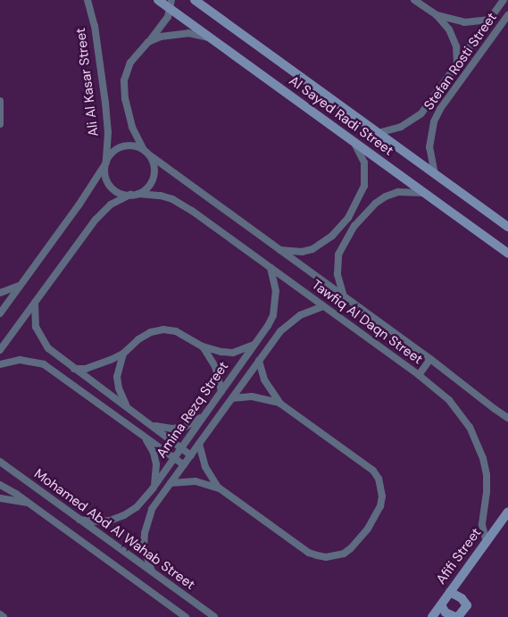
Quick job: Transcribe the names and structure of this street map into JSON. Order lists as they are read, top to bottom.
{
  "streets": {
    "street": [
      "Stefan Rosti Street",
      "Ali Al Kasar Street",
      "Al Sayed Radi Street",
      "Tawfiq Al Daqn Street",
      "Amina Rezq Street",
      "Mohamed Abd Al Wahab Street",
      "Afifi Street"
    ]
  },
  "crossings": [
    ["Stefan Rosti Street", "Al Sayed Radi Street"],
    ["Ali Al Kasar Street", "Tawfiq Al Daqn Street"],
    ["Tawfiq Al Daqn Street", "Amina Rezq Street"],
    ["Tawfiq Al Daqn Street", "Afifi Street"],
    ["Amina Rezq Street", "Mohamed Abd Al Wahab Street"]
  ]
}
